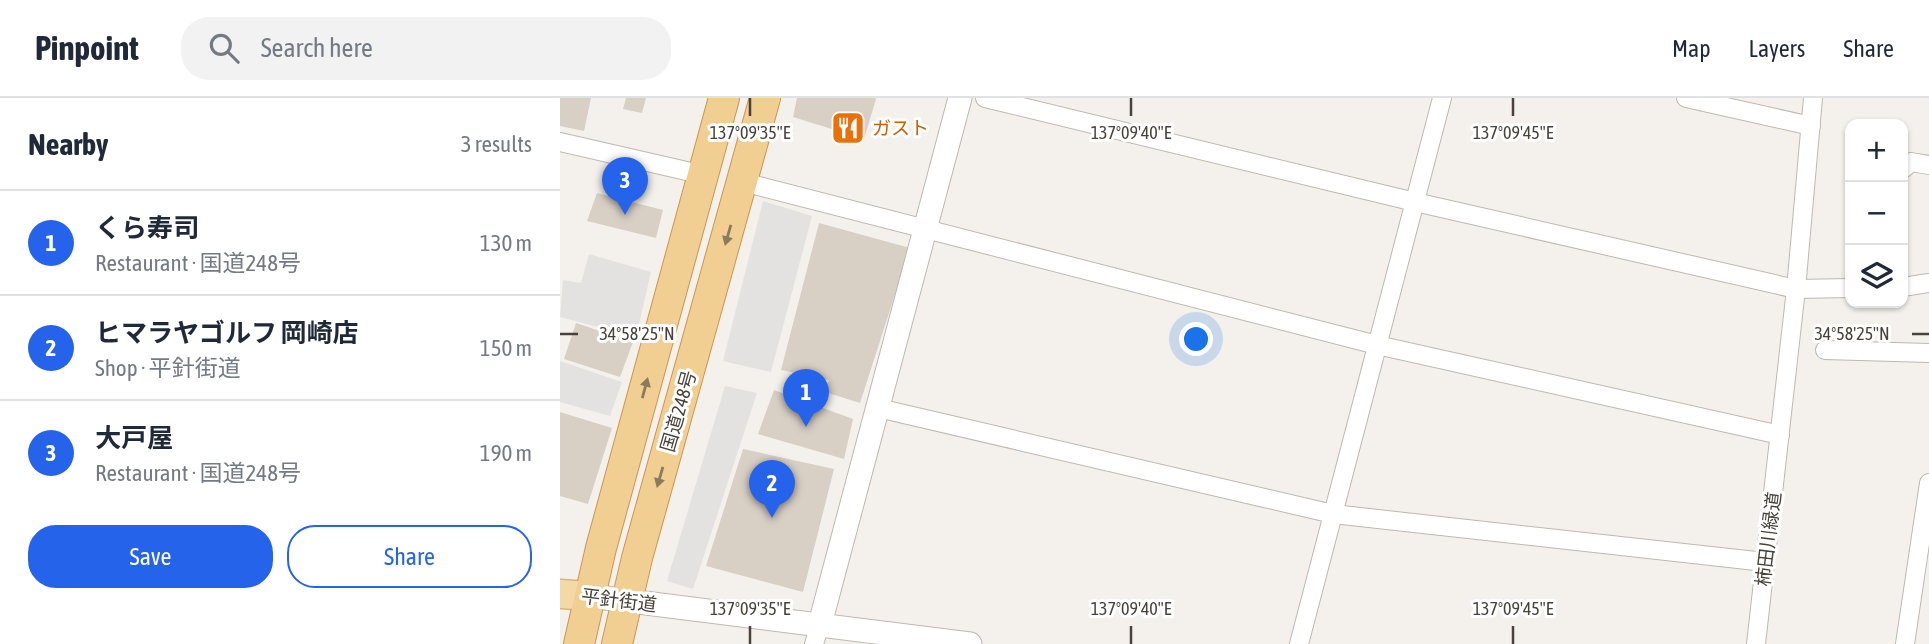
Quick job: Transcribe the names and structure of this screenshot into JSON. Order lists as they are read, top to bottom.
{
  "streets": {
    "highway": ["国道248号"],
    "main road": ["平針街道"],
    "street": ["柿田川緑道"]
  },
  "crossings": [
    ["国道248号", "平針街道"]
  ],
  "places": {
    "restaurant": ["ガスト"]
  },
  "page": {
    "header": "Pinpoint",
    "search": "Search here",
    "nav": ["Map", "Layers", "Share"],
    "heading": ["Nearby", "3 results"],
    "map_buttons": ["+", "−"],
    "pins": ["3", "1", "2"],
    "list": [
      {
        "mark": "1",
        "name": "くら寿司",
        "note": "Restaurant · 国道248号",
        "value": "130 m"
      },
      {
        "mark": "2",
        "name": "ヒマラヤゴルフ 岡崎店",
        "note": "Shop · 平針街道",
        "value": "150 m"
      },
      {
        "mark": "3",
        "name": "大戸屋",
        "note": "Restaurant · 国道248号",
        "value": "190 m"
      }
    ],
    "buttons": ["Save", "Share"]
  },
  "coordinates": [
    "137°09'35\"E",
    "137°09'40\"E",
    "137°09'45\"E",
    "34°58'25\"N"
  ]
}
